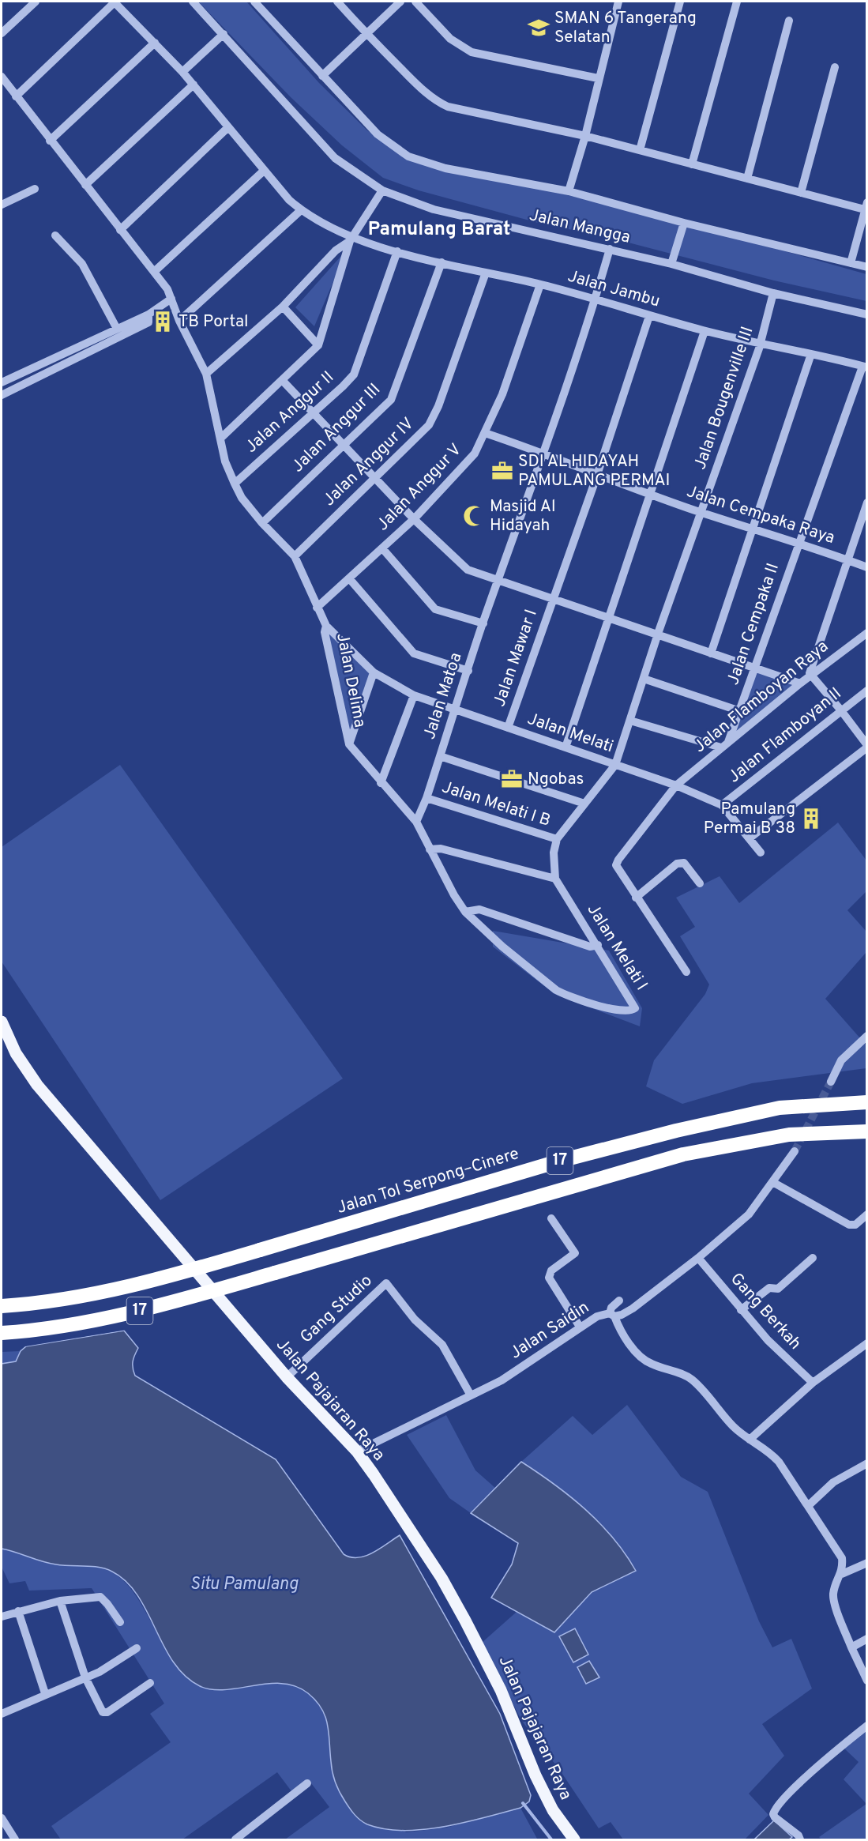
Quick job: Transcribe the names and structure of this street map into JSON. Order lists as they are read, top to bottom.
{
  "streets": {
    "highway": ["17", "Jalan Tol Serpong–Cinere"],
    "main road": ["Jalan Pajajaran Raya"],
    "street": [
      "Jalan Mangga",
      "Jalan Jambu",
      "Jalan Bougenville III",
      "Jalan Anggur II",
      "Jalan Anggur III",
      "Jalan Anggur IV",
      "Jalan Anggur V",
      "Jalan Cempaka Raya",
      "Jalan Cempaka II",
      "Jalan Mawar I",
      "Jalan Delima",
      "Jalan Matoa",
      "Jalan Flamboyan Raya",
      "Jalan Melati",
      "Jalan Flamboyan II",
      "Jalan Melati I B",
      "Jalan Melati I",
      "Gang Studio",
      "Gang Berkah",
      "Jalan Saidin"
    ]
  },
  "crossings": [
    ["Jalan Mangga", "Jalan Bougenville III"],
    ["Jalan Jambu", "Jalan Bougenville III"],
    ["Jalan Jambu", "Jalan Anggur II"],
    ["Jalan Jambu", "Jalan Anggur III"],
    ["Jalan Jambu", "Jalan Anggur IV"],
    ["Jalan Jambu", "Jalan Anggur V"],
    ["Jalan Jambu", "Jalan Cempaka II"],
    ["Jalan Jambu", "Jalan Mawar I"],
    ["Jalan Bougenville III", "Jalan Cempaka Raya"],
    ["Jalan Bougenville III", "Jalan Melati"],
    ["Jalan Anggur IV", "Jalan Delima"],
    ["Jalan Anggur V", "Jalan Cempaka Raya"],
    ["Jalan Anggur V", "Jalan Delima"],
    ["Jalan Cempaka Raya", "Jalan Cempaka II"],
    ["Jalan Cempaka Raya", "Jalan Mawar I"],
    ["Jalan Cempaka Raya", "Jalan Matoa"],
    ["Jalan Cempaka II", "Jalan Flamboyan Raya"],
    ["Jalan Mawar I", "Jalan Melati"],
    ["Jalan Delima", "Jalan Matoa"],
    ["Jalan Delima", "Jalan Melati"],
    ["Jalan Delima", "Jalan Melati I"],
    ["Jalan Matoa", "Jalan Melati"],
    ["Jalan Matoa", "Jalan Melati I B"],
    ["Jalan Matoa", "Jalan Melati I"],
    ["Jalan Flamboyan Raya", "Jalan Melati"],
    ["Jalan Melati", "Jalan Flamboyan II"],
    ["Jalan Melati I B", "Jalan Melati I"],
    ["Gang Studio", "Jalan Saidin"],
    ["Gang Studio", "Jalan Pajajaran Raya"],
    ["Gang Berkah", "Jalan Saidin"],
    ["Jalan Saidin", "Jalan Pajajaran Raya"]
  ],
  "districts": ["Pamulang Barat"],
  "water": ["Situ Pamulang"],
  "places": {
    "school or university": ["SMAN 6 Tangerang Selatan"],
    "building": ["TB Portal", "Pamulang Permai B 38"],
    "office": ["SDI AL HIDAYAH PAMULANG PERMAI", "Ngobas"],
    "mosque": ["Masjid Al Hidayah"]
  }
}
